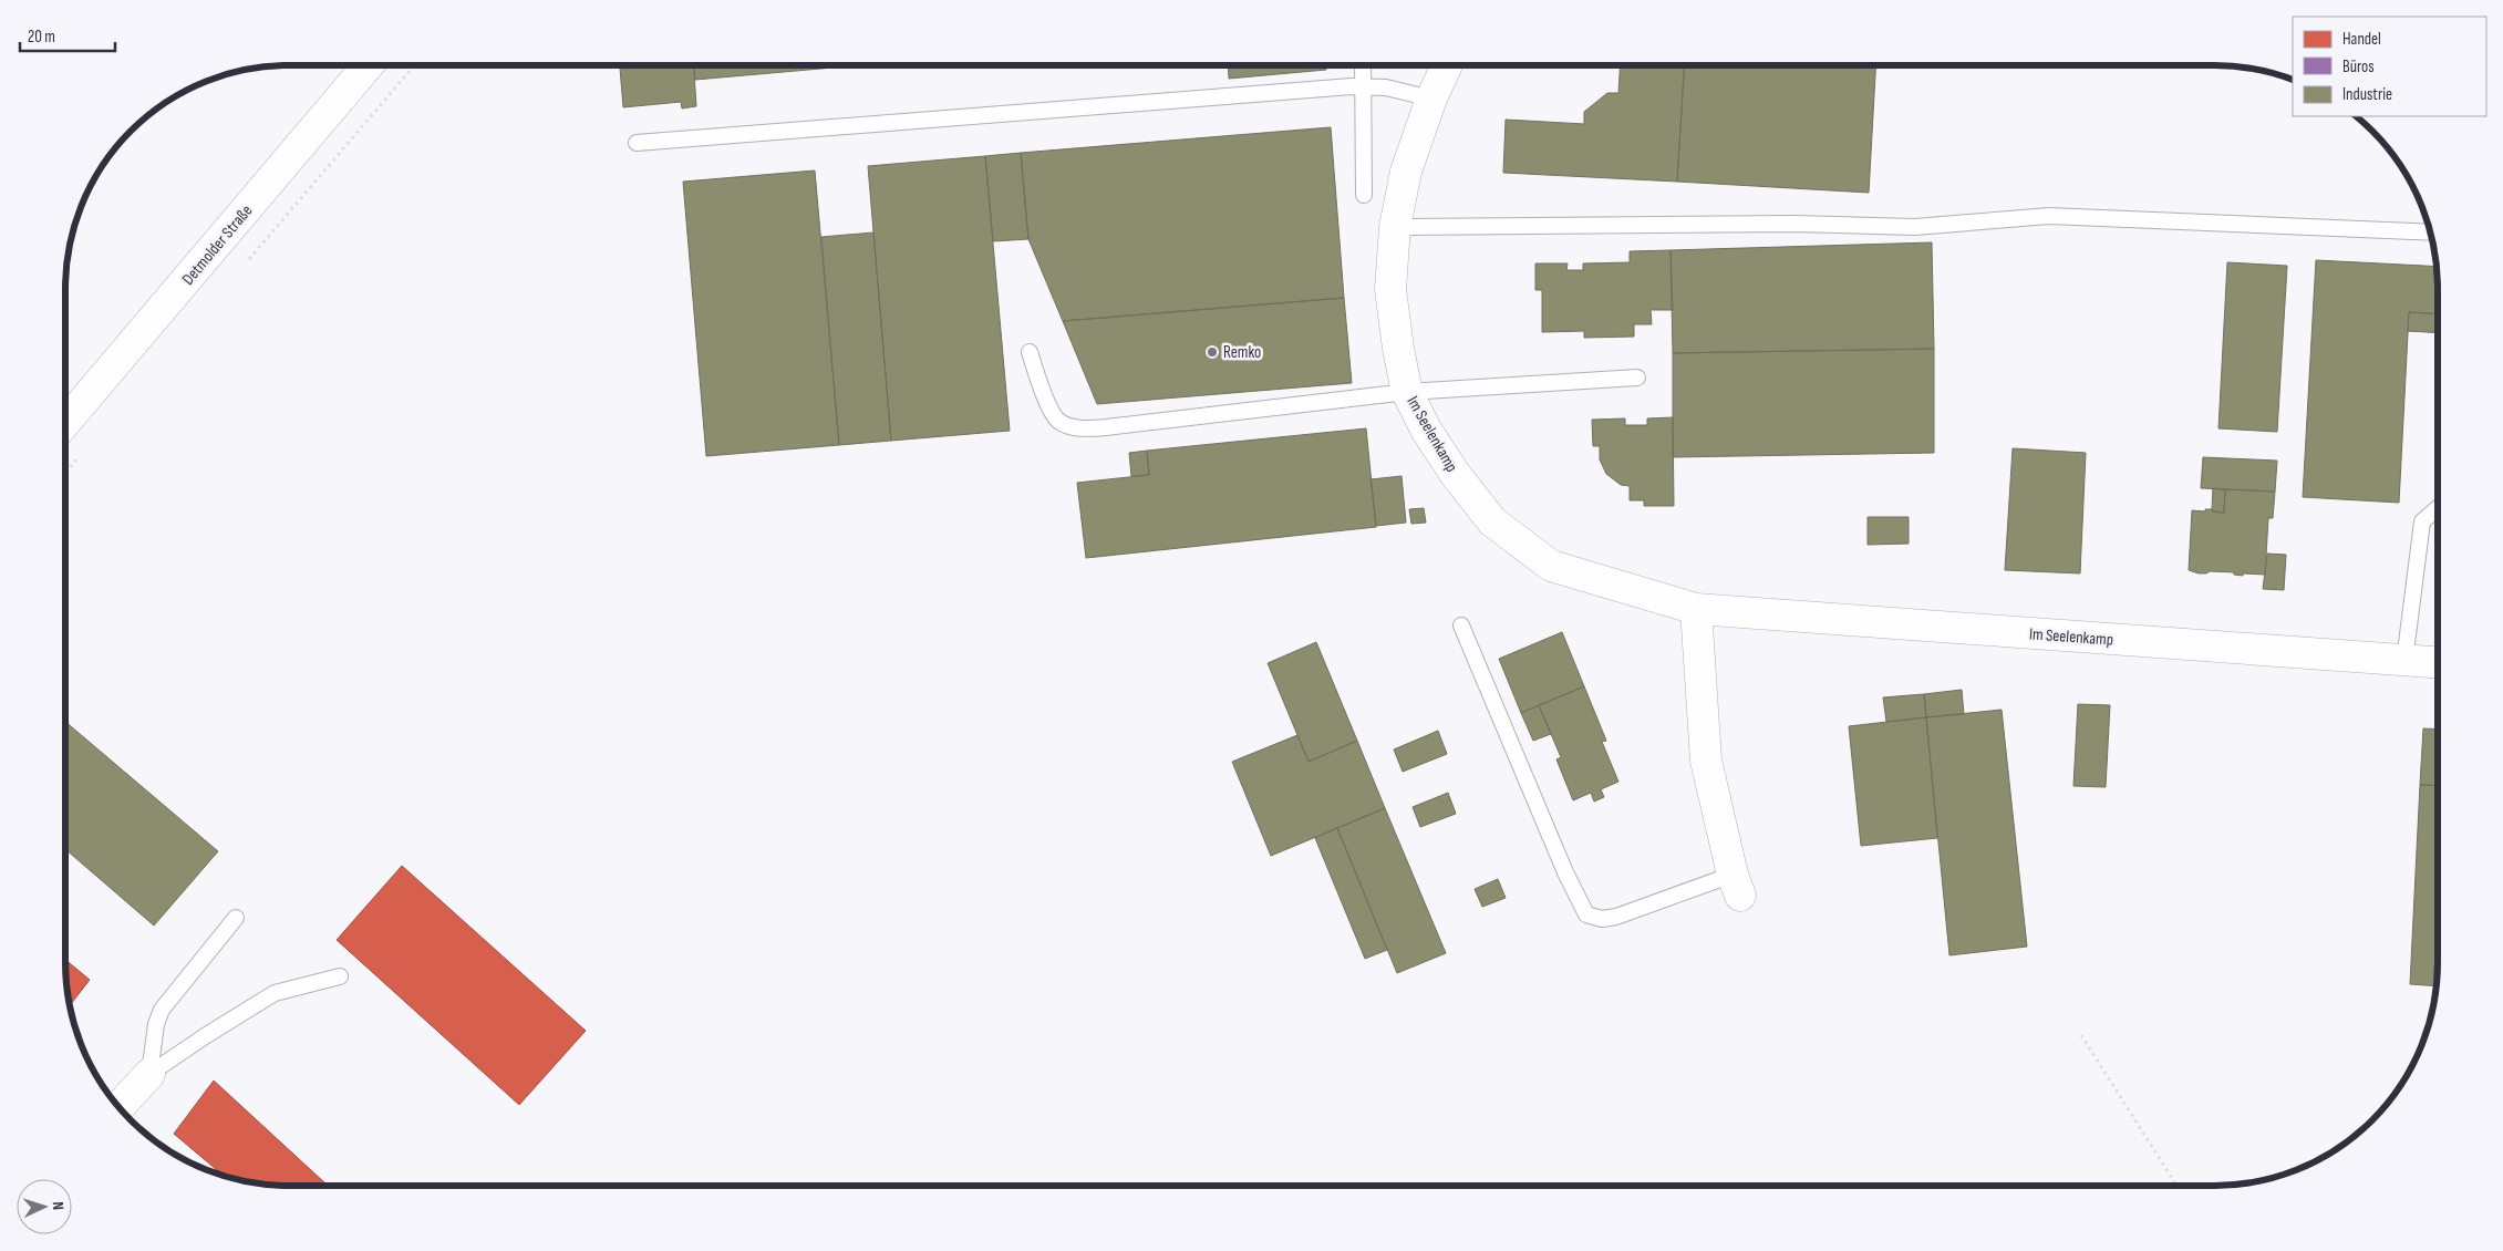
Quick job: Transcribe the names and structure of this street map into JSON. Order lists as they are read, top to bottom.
{
  "streets": {
    "street": ["Detmolder Straße", "Im Seelenkamp"]
  },
  "places": ["Remko"],
  "legend": ["Handel", "Büros", "Industrie"],
  "scale_bar": "20 m",
  "north": "right"
}
